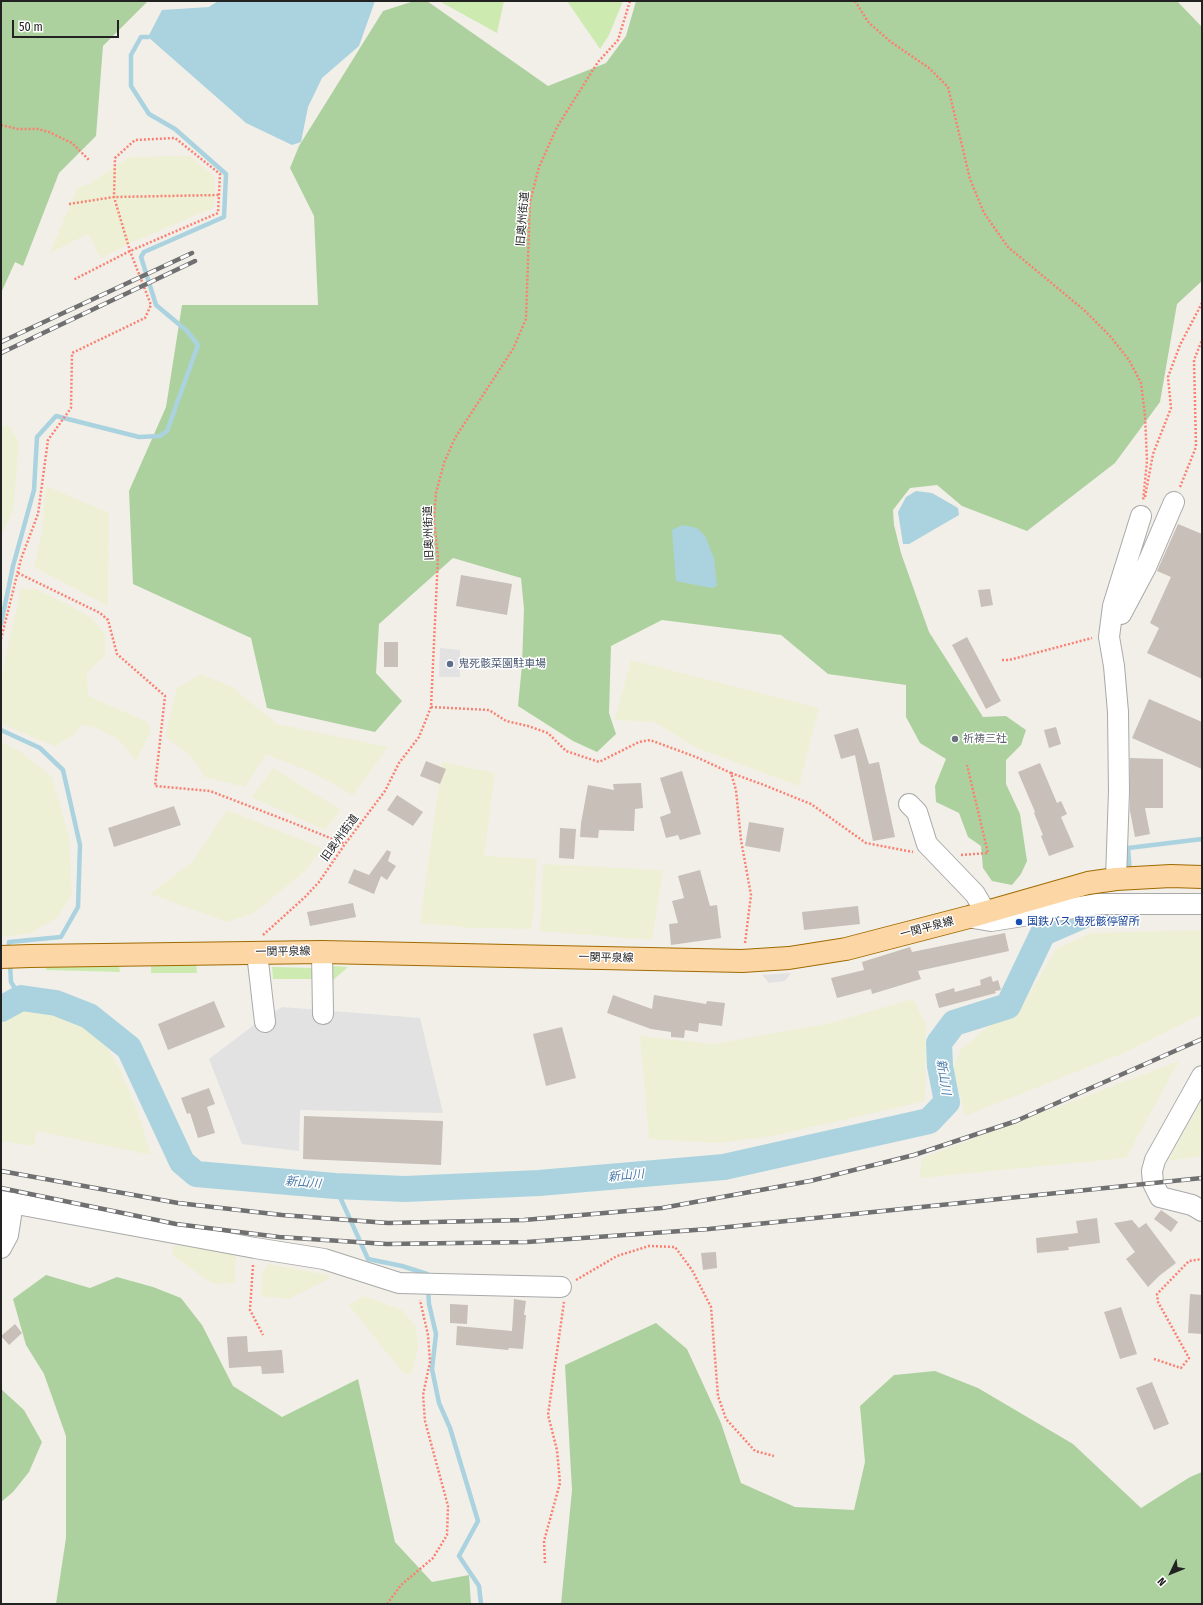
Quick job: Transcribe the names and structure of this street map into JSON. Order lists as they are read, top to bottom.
{
  "streets": {
    "main road": ["一関平泉線"],
    "path": ["旧奥州街道"]
  },
  "crossings": [
    ["旧奥州街道", "一関平泉線"]
  ],
  "water": ["新山川"],
  "places": ["鬼死骸菜園駐車場", "祈祷三社", "国鉄バス 鬼死骸停留所"],
  "scale_bar": "50 m",
  "north": "bottom left"
}
